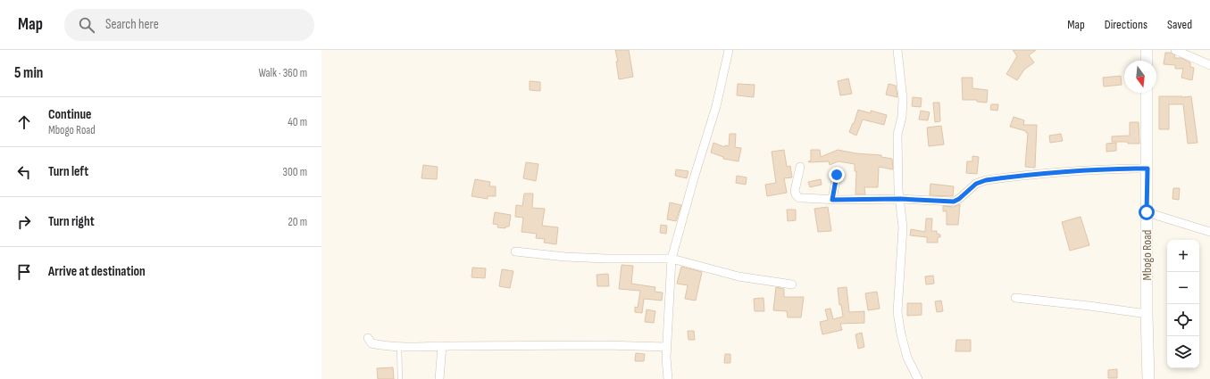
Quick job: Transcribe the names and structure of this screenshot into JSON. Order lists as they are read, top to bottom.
{
  "streets": {
    "main road": ["Mbogo Road"]
  },
  "north": "bottom",
  "page": {
    "header": "Map",
    "search": "Search here",
    "nav": ["Map", "Directions", "Saved"],
    "heading": ["5 min", "Walk · 360 m"],
    "list": [
      ["Continue", "Mbogo Road", "40 m"],
      ["Turn left", "300 m"],
      ["Turn right", "20 m"],
      "Arrive at destination"
    ],
    "map_buttons": ["+", "−"]
  }
}
